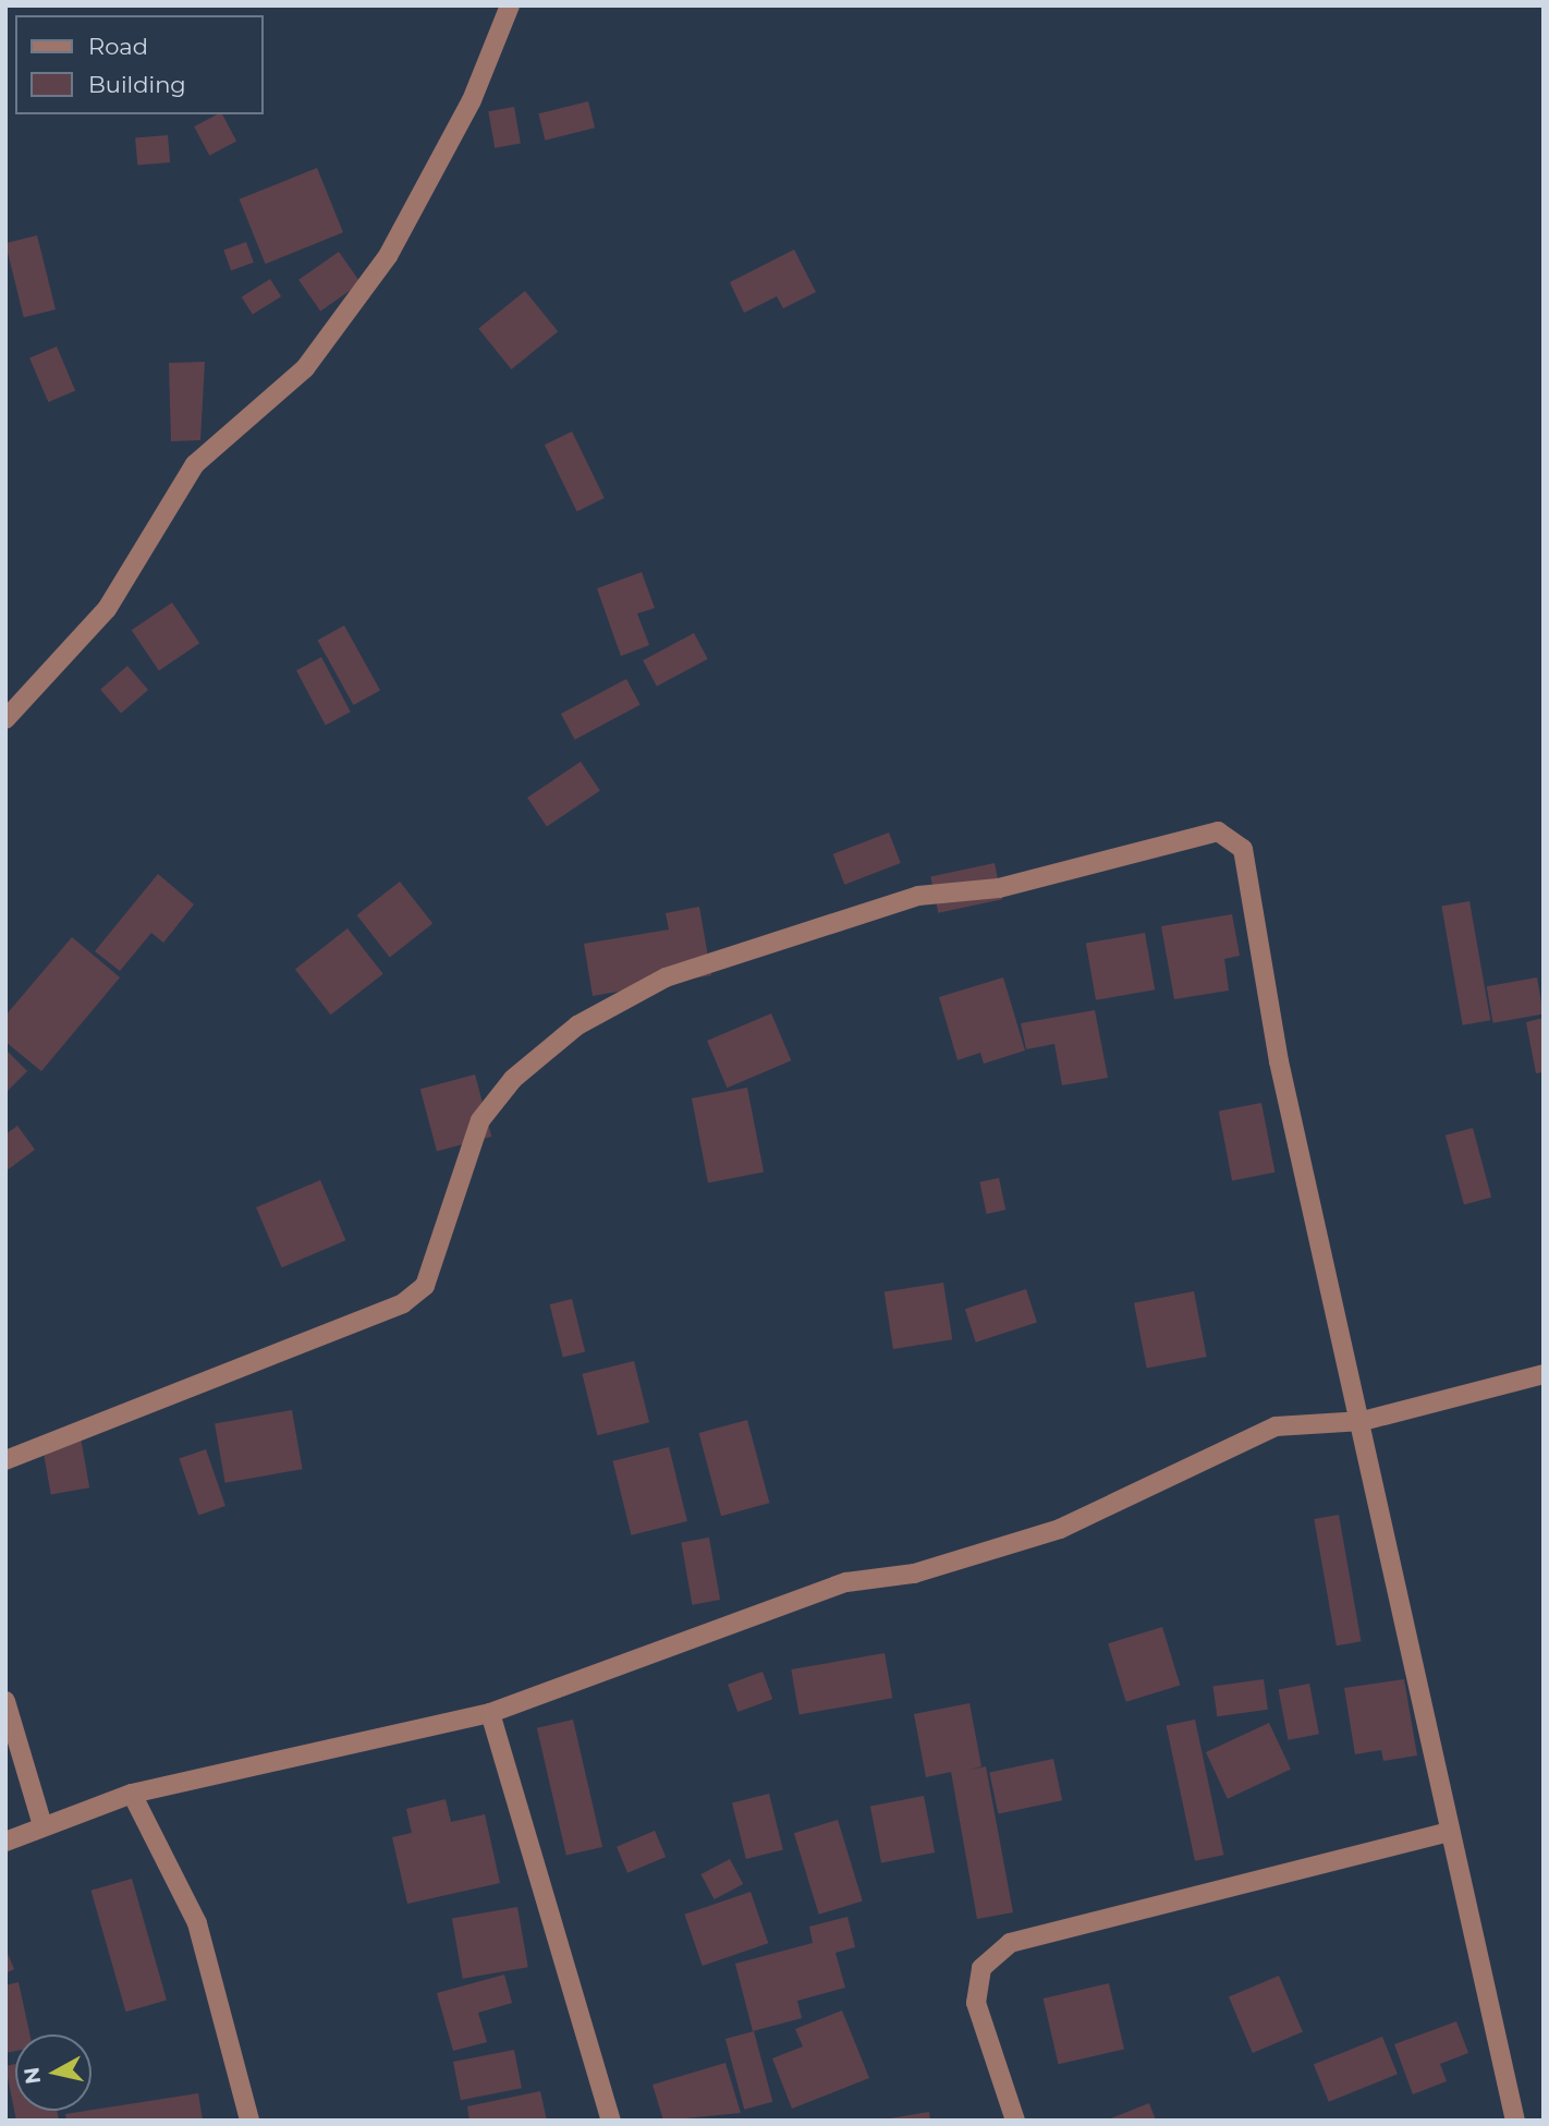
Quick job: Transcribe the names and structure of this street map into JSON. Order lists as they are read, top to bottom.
{
  "legend": ["Road", "Building"],
  "north": "left"
}
